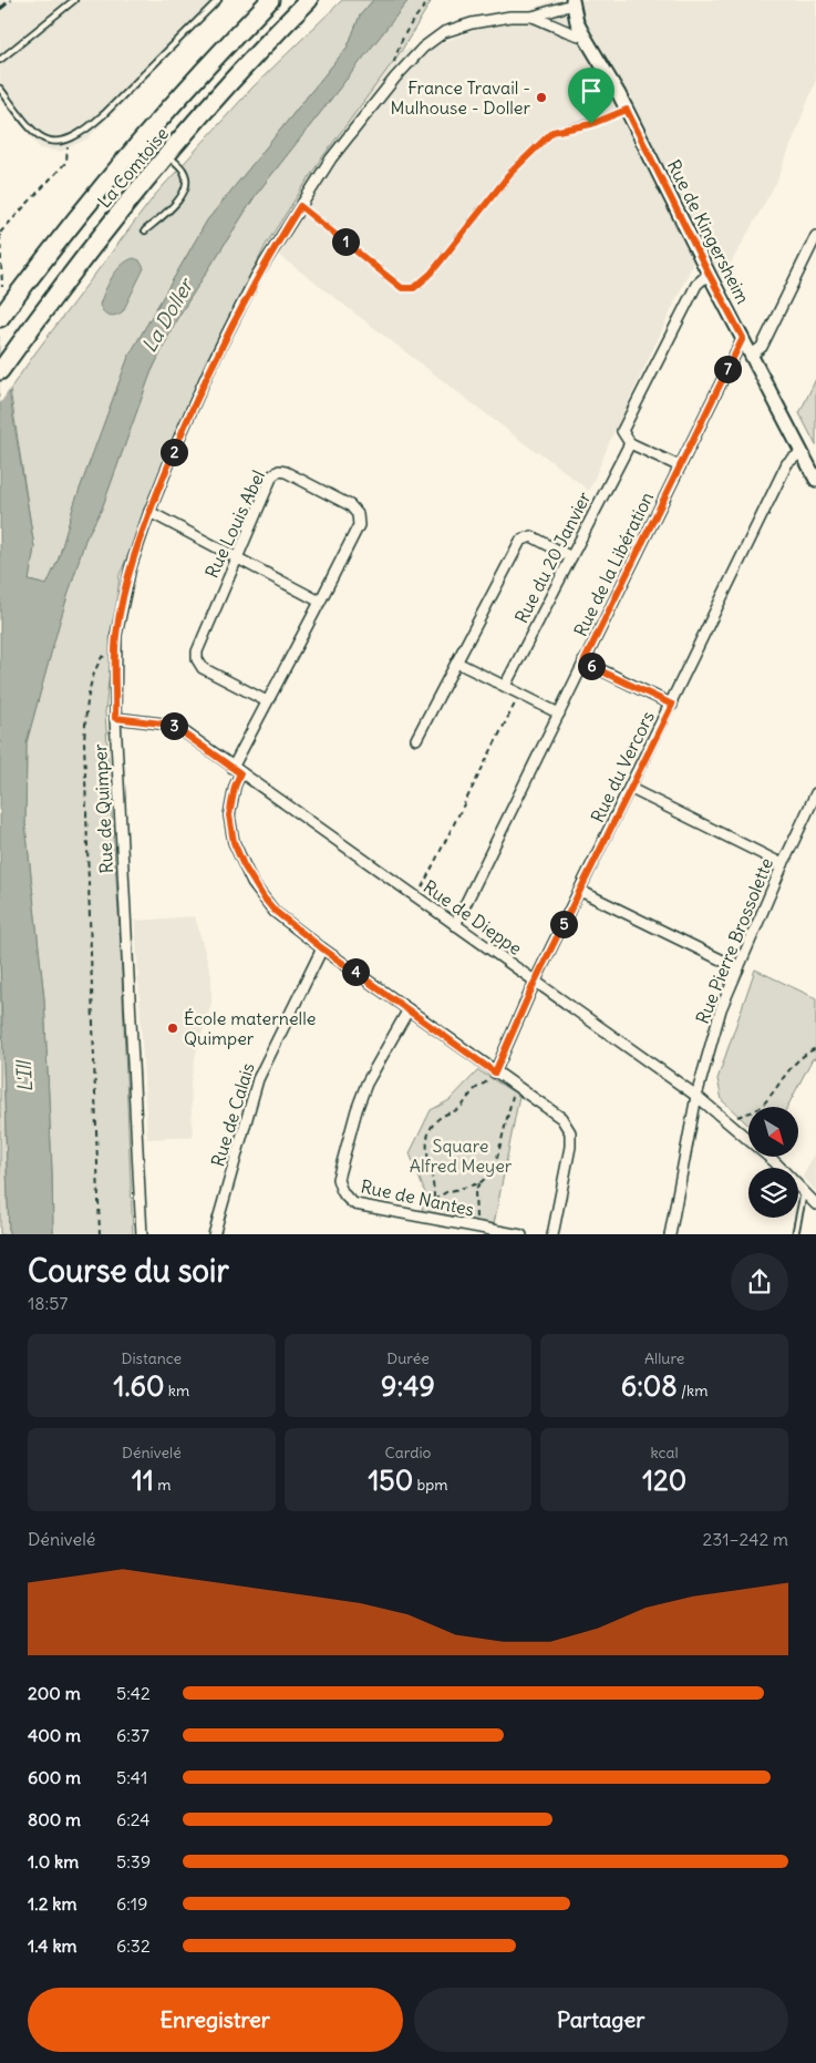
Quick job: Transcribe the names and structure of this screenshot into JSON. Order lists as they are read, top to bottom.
{
  "streets": {
    "highway": ["La Comtoise"],
    "main road": ["Rue de Kingersheim"],
    "street": [
      "Rue Louis Abel",
      "Rue du 20 Janvier",
      "Rue de la Libération",
      "Rue du Vercors",
      "Rue de Quimper",
      "Rue de Dieppe",
      "Rue Pierre Brossolette",
      "Rue de Calais",
      "Rue de Nantes"
    ]
  },
  "crossings": [
    ["Rue de Kingersheim", "Rue de la Libération"],
    ["Rue de Kingersheim", "Rue du Vercors"],
    ["Rue de Kingersheim", "Rue de Quimper"],
    ["Rue de la Libération", "Rue de Dieppe"],
    ["Rue du Vercors", "Rue de Dieppe"],
    ["Rue de Quimper", "Rue de Dieppe"],
    ["Rue de Dieppe", "Rue Pierre Brossolette"]
  ],
  "water": ["La Doller", "L'Ill"],
  "parks": ["Square Alfred Meyer"],
  "places": ["France Travail - Mulhouse - Doller", "École maternelle Quimper"],
  "north": "bottom right",
  "page": {
    "pins": [
      "1",
      "7",
      "2",
      "6",
      "3",
      "5",
      "4"
    ],
    "heading": ["Course du soir", "18:57"],
    "stats": [
      ["Distance", "1.60 km"],
      ["Durée", "9:49"],
      ["Allure", "6:08 /km"],
      ["Dénivelé", "11 m"],
      ["Cardio", "150 bpm"],
      ["kcal", "120"]
    ],
    "chart": ["Dénivelé", "231–242 m"],
    "list": [
      {
        "name": "200 m",
        "note": "5:42"
      },
      {
        "name": "400 m",
        "note": "6:37"
      },
      {
        "name": "600 m",
        "note": "5:41"
      },
      {
        "name": "800 m",
        "note": "6:24"
      },
      {
        "name": "1.0 km",
        "note": "5:39"
      },
      {
        "name": "1.2 km",
        "note": "6:19"
      },
      {
        "name": "1.4 km",
        "note": "6:32"
      }
    ],
    "buttons": ["Enregistrer", "Partager"]
  }
}
